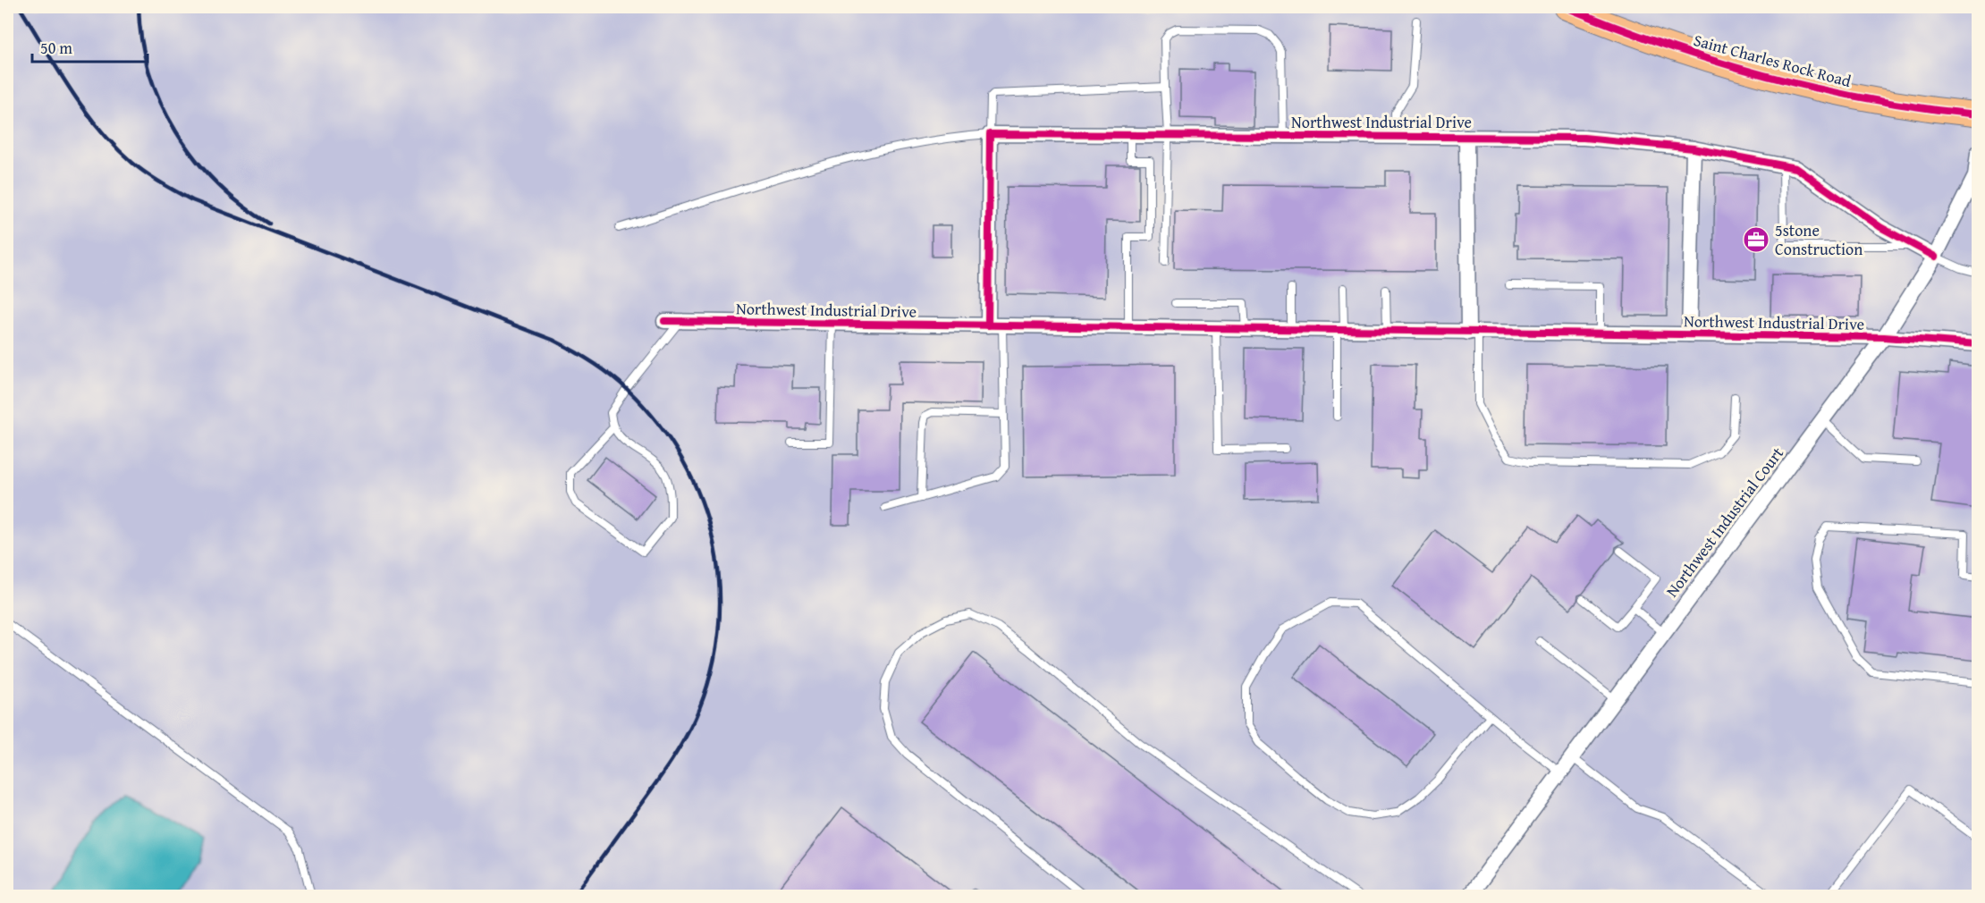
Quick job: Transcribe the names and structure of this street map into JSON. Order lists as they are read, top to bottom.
{
  "streets": {
    "main road": ["Saint Charles Rock Road"],
    "street": ["Northwest Industrial Drive", "Northwest Industrial Court"]
  },
  "crossings": [
    ["Northwest Industrial Drive", "Northwest Industrial Court"]
  ],
  "places": {
    "office": ["5stone Construction"]
  },
  "scale_bar": "50 m"
}
